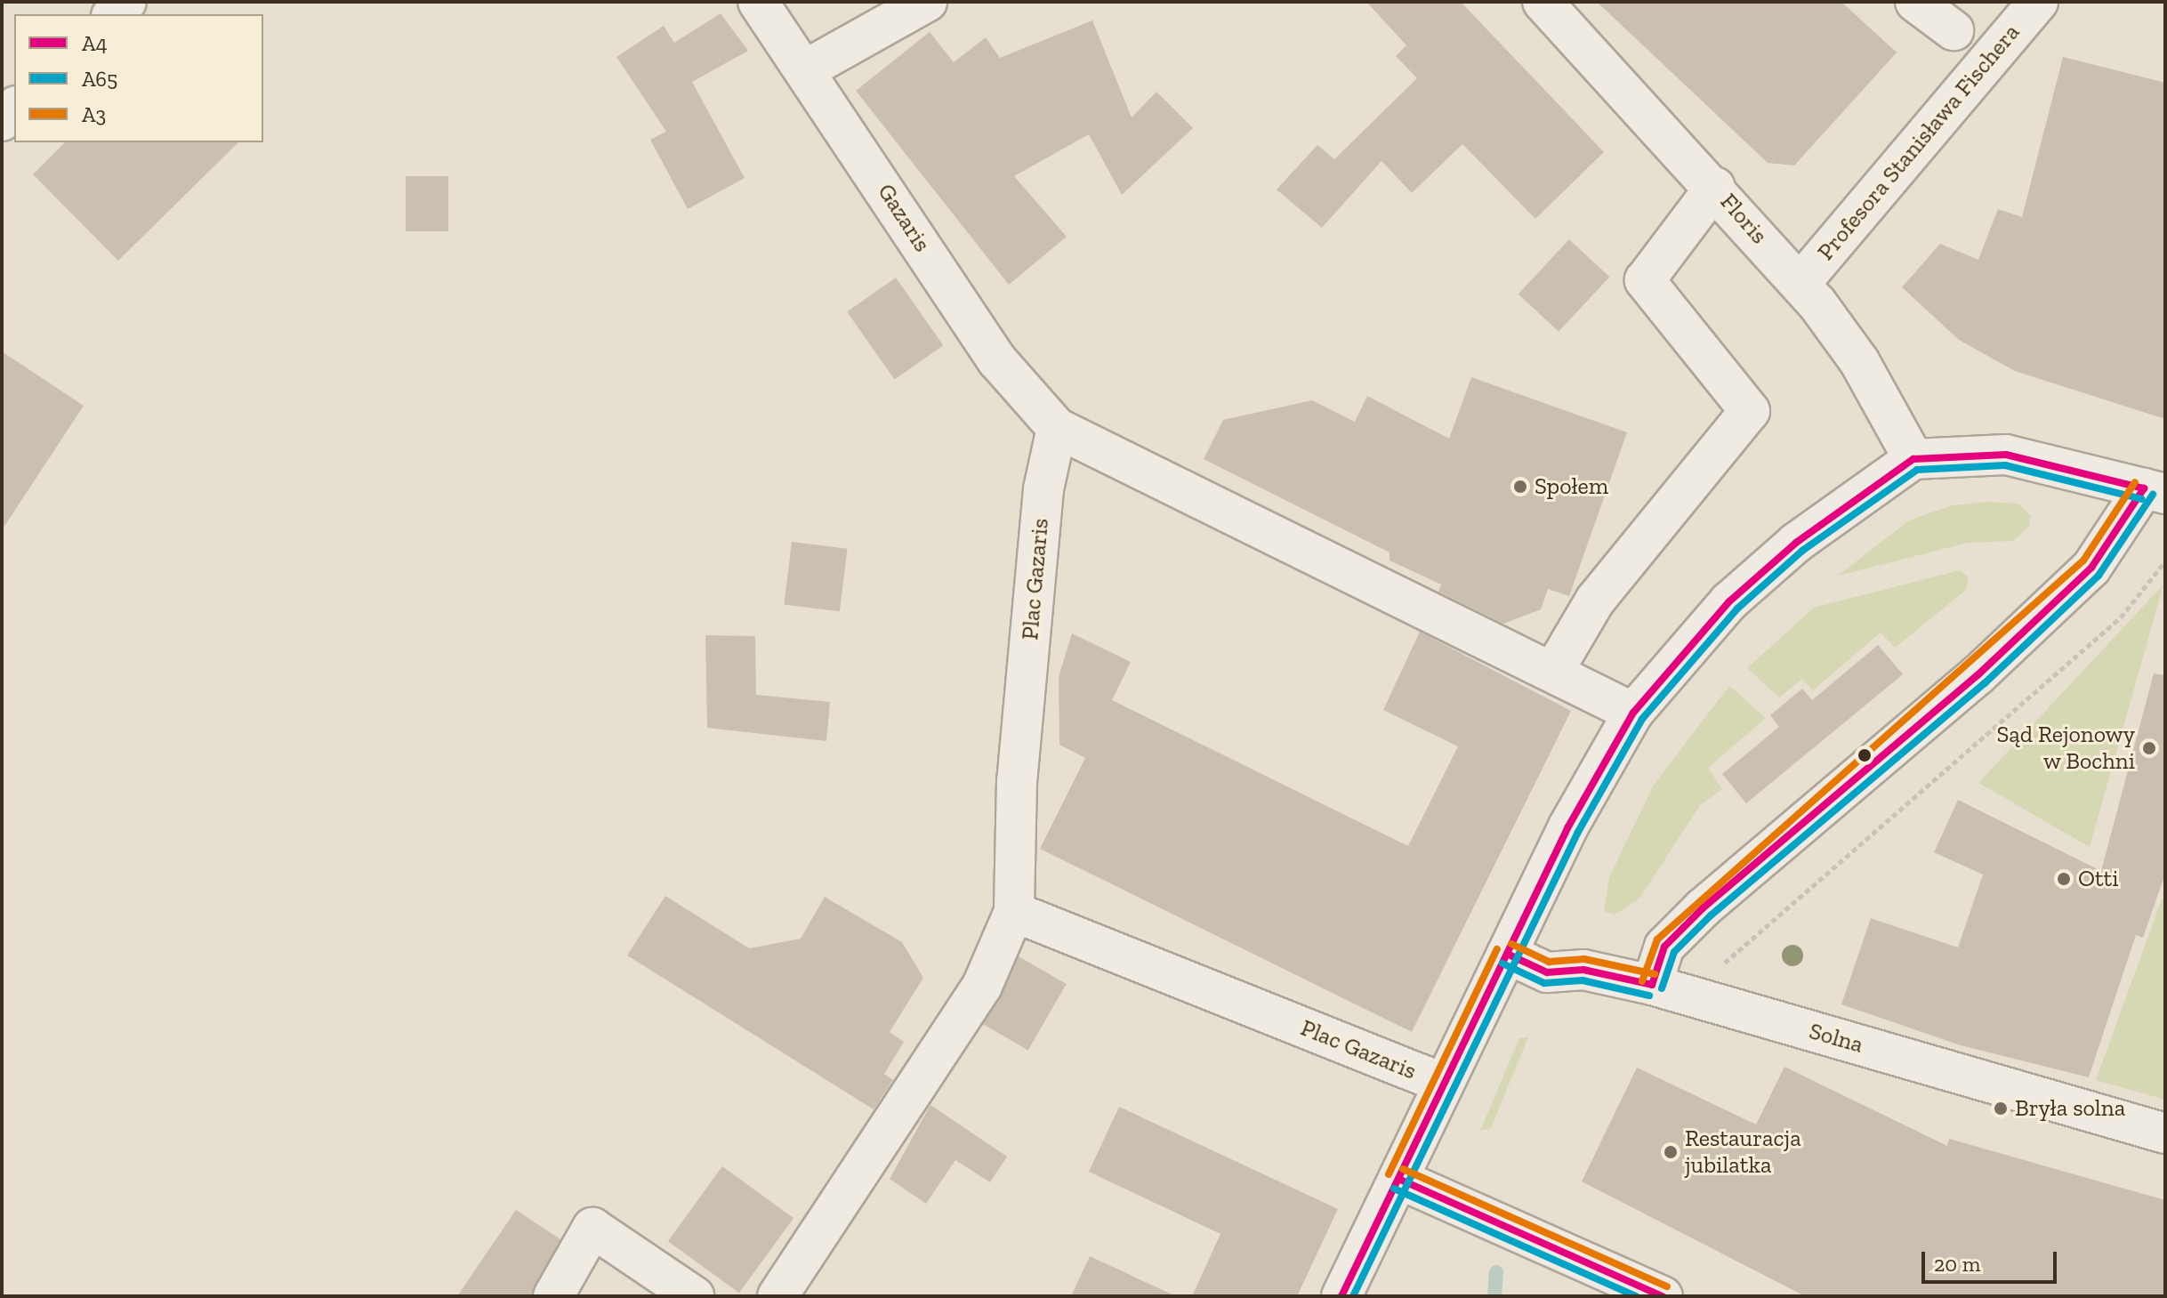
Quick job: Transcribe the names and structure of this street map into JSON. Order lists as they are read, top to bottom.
{
  "streets": {
    "street": [
      "Profesora Stanisława Fischera",
      "Gazaris",
      "Floris",
      "Plac Gazaris",
      "Solna"
    ]
  },
  "crossings": [
    ["Profesora Stanisława Fischera", "Floris"],
    ["Gazaris", "Plac Gazaris"]
  ],
  "places": [
    "Społem",
    "Sąd Rejonowy w Bochni",
    "Otti",
    "Bryła solna",
    "Restauracja jubilatka"
  ],
  "lines": ["transit line A4", "transit line A65", "transit line A3"],
  "legend": ["A4", "A65", "A3"],
  "scale_bar": "20 m"
}
